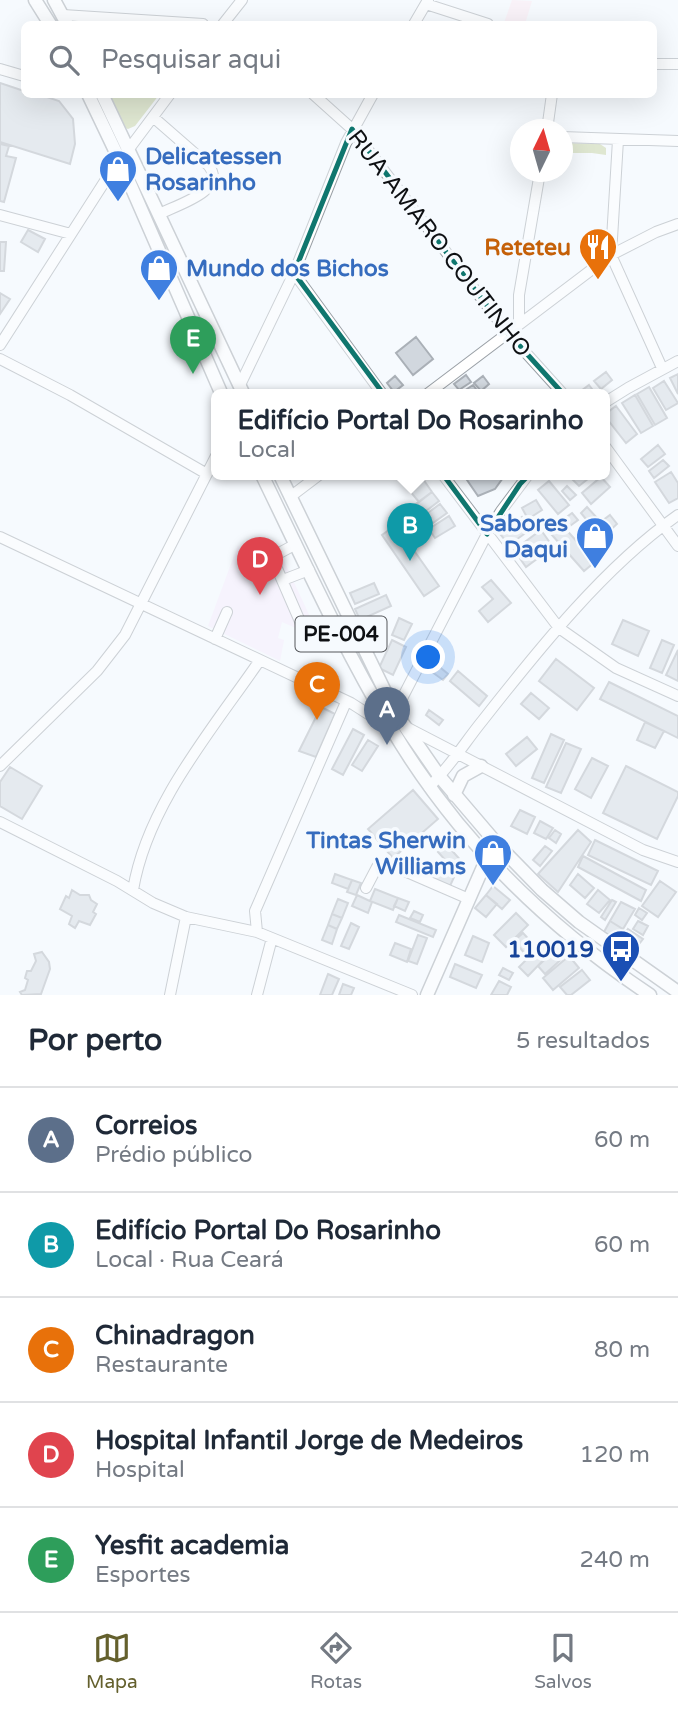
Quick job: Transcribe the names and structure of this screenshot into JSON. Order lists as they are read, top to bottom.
{
  "streets": {
    "main road": ["PE-004"],
    "street": ["RUA AMARO COUTINHO"]
  },
  "places": {
    "shop": [
      "Delicatessen Rosarinho",
      "Mundo dos Bichos",
      "Sabores Daqui",
      "Tintas Sherwin Williams"
    ],
    "restaurant": ["Reteteu"],
    "bus stop": ["110019"]
  },
  "north": "top",
  "page": {
    "search": "Pesquisar aqui",
    "pins": [
      "E",
      "B",
      "D",
      "C",
      "A"
    ],
    "popup": ["Edifício Portal Do Rosarinho", "Local"],
    "heading": ["Por perto", "5 resultados"],
    "list": [
      {
        "mark": "A",
        "name": "Correios",
        "note": "Prédio público",
        "value": "60 m"
      },
      {
        "mark": "B",
        "name": "Edifício Portal Do Rosarinho",
        "note": "Local · Rua Ceará",
        "value": "60 m"
      },
      {
        "mark": "C",
        "name": "Chinadragon",
        "note": "Restaurante",
        "value": "80 m"
      },
      {
        "mark": "D",
        "name": "Hospital Infantil Jorge de Medeiros",
        "note": "Hospital",
        "value": "120 m"
      },
      {
        "mark": "E",
        "name": "Yesfit academia",
        "note": "Esportes",
        "value": "240 m"
      }
    ],
    "nav": ["Mapa", "Rotas", "Salvos"]
  }
}
